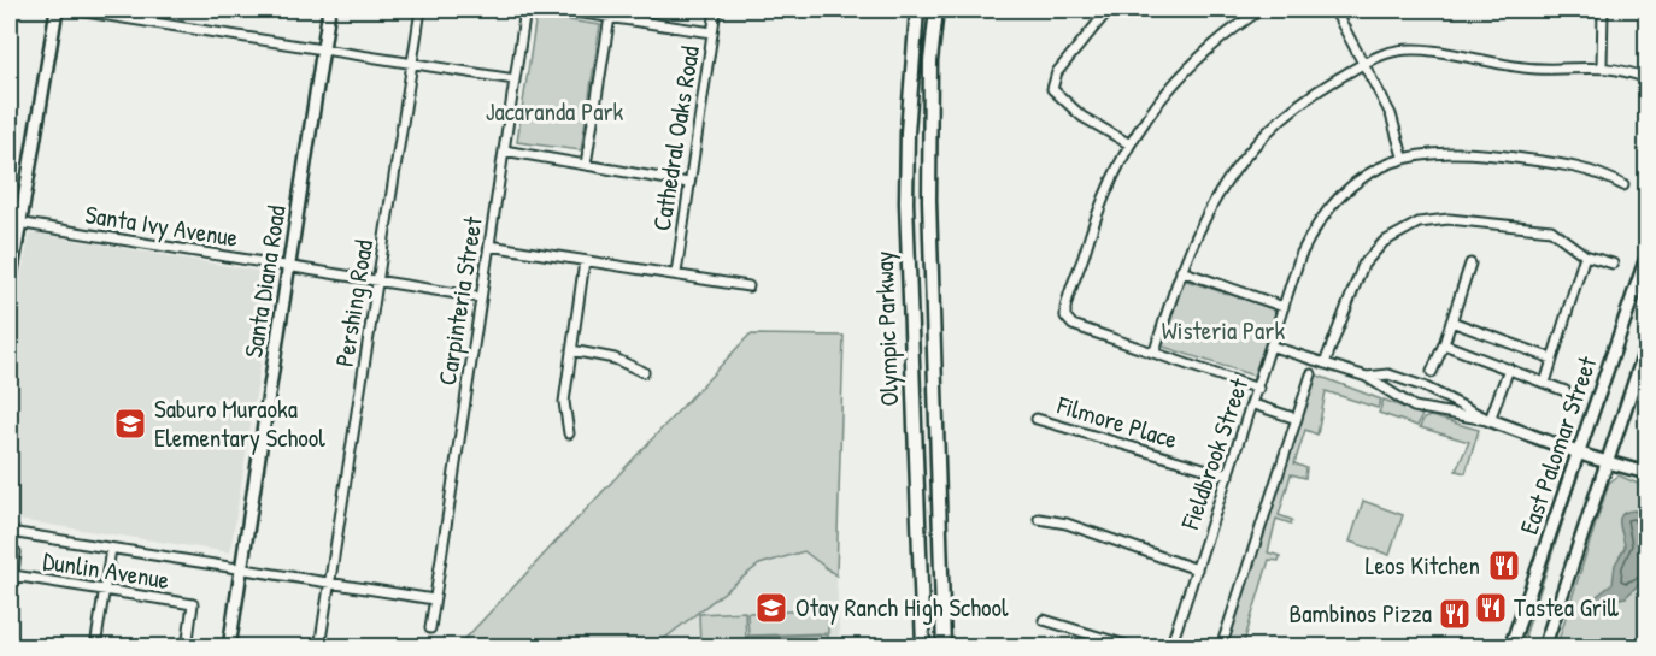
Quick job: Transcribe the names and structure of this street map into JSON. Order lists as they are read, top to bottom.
{
  "streets": {
    "main road": ["Olympic Parkway"],
    "street": [
      "Cathedral Oaks Road",
      "Santa Ivy Avenue",
      "Santa Diana Road",
      "Carpinteria Street",
      "Pershing Road",
      "Filmore Place",
      "East Palomar Street",
      "Fieldbrook Street",
      "Dunlin Avenue"
    ]
  },
  "crossings": [
    ["Santa Ivy Avenue", "Santa Diana Road"],
    ["Santa Ivy Avenue", "Carpinteria Street"],
    ["Santa Ivy Avenue", "Pershing Road"],
    ["Filmore Place", "Fieldbrook Street"]
  ],
  "parks": ["Jacaranda Park", "Wisteria Park"],
  "places": {
    "school or university": ["Saburo Muraoka Elementary School", "Otay Ranch High School"],
    "restaurant": ["Leos Kitchen", "Tastea Grill", "Bambinos Pizza"]
  }
}
